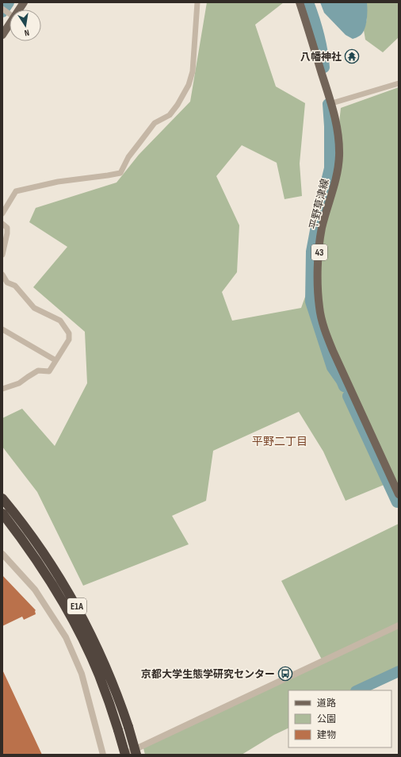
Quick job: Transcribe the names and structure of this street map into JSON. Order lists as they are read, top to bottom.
{
  "streets": {
    "highway": ["E1A"],
    "main road": ["平野草津線", "43"]
  },
  "districts": ["平野二丁目"],
  "places": {
    "temple": ["八幡神社"],
    "bus stop": ["京都大学生態学研究センター"]
  },
  "legend": ["道路", "公園", "建物"],
  "north": "bottom"
}
